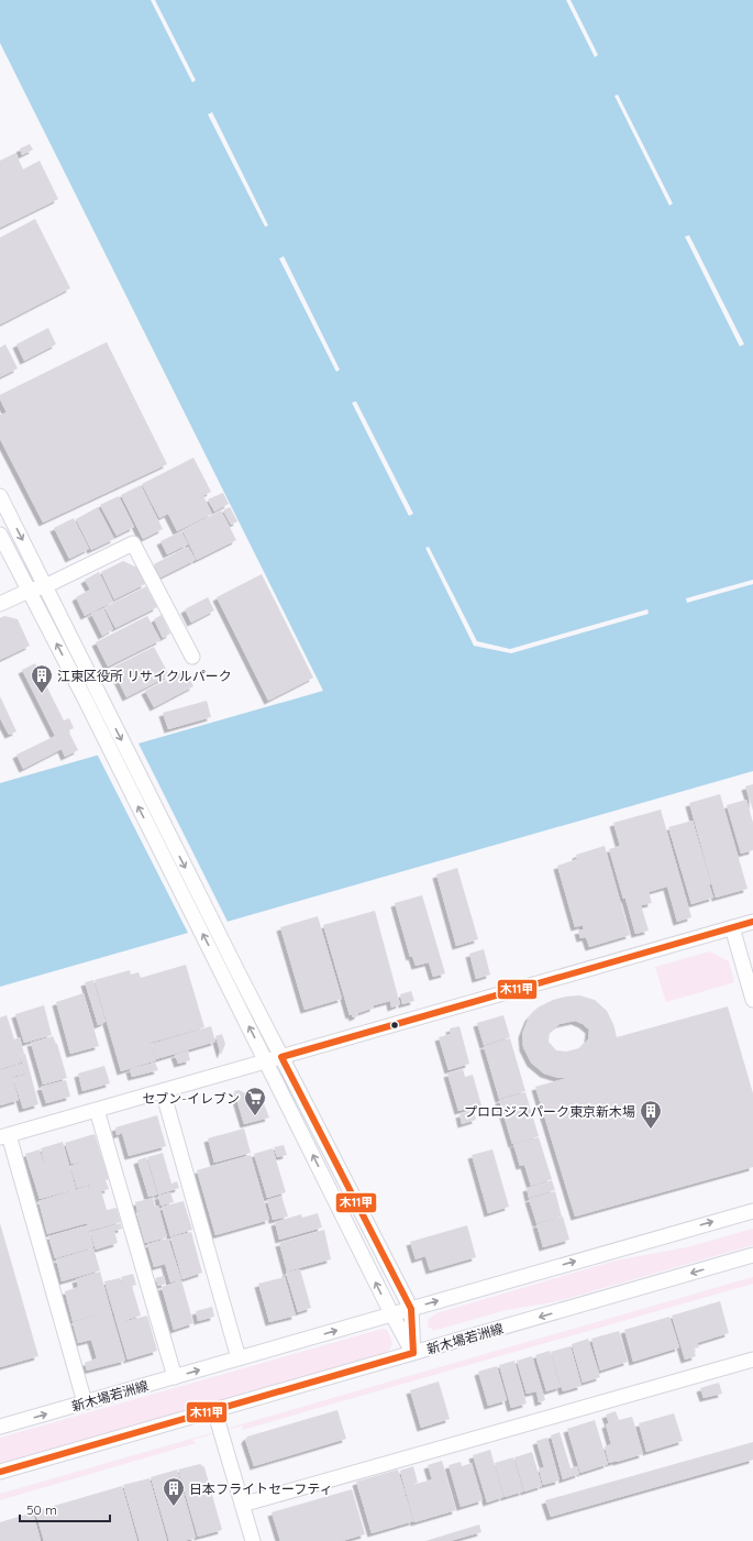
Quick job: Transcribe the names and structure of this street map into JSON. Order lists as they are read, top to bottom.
{
  "streets": {
    "street": ["新木場若洲線"]
  },
  "places": {
    "building": ["江東区役所 リサイクルパーク", "プロロジスパーク東京新木場", "日本フライトセーフティ"],
    "supermarket": ["セブン-イレブン"]
  },
  "lines": ["transit line 木11甲"],
  "scale_bar": "50 m"
}
